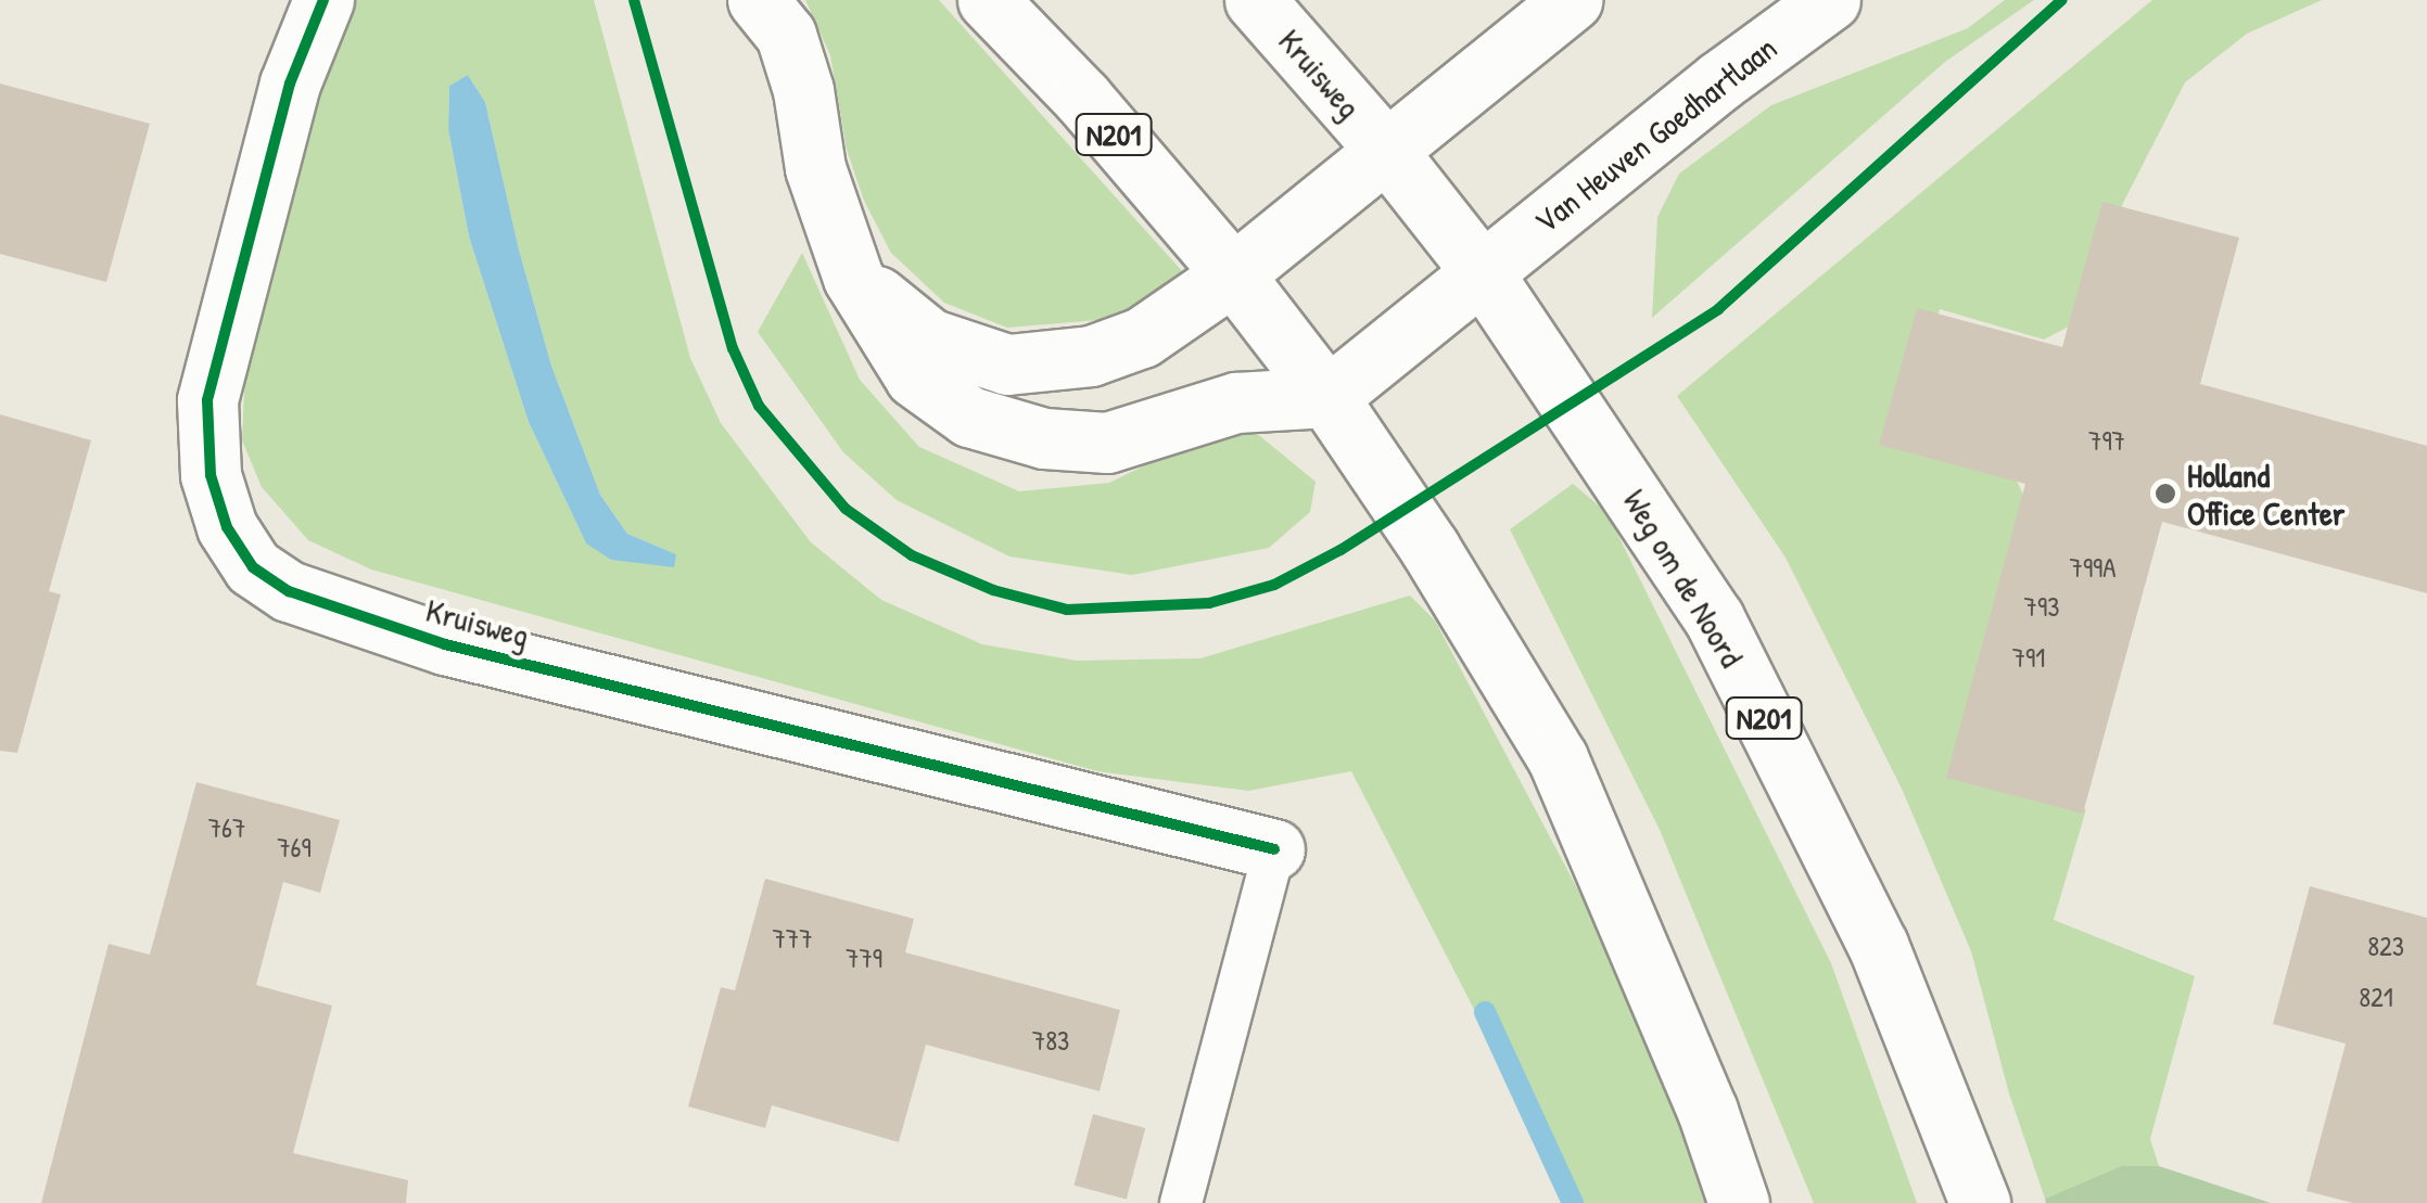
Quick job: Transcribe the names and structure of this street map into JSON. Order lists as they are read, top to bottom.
{
  "streets": {
    "main road": [
      "Kruisweg",
      "N201",
      "Van Heuven Goedhartlaan",
      "Weg om de Noord"
    ]
  },
  "crossings": [
    ["Kruisweg", "N201"],
    ["N201", "Van Heuven Goedhartlaan"],
    ["N201", "Weg om de Noord"],
    ["Van Heuven Goedhartlaan", "Weg om de Noord"]
  ],
  "places": ["Holland Office Center"],
  "house_numbers": [
    "797",
    "799A",
    "793",
    "791",
    "767",
    "769",
    "777",
    "823",
    "779",
    "821",
    "783"
  ]
}
